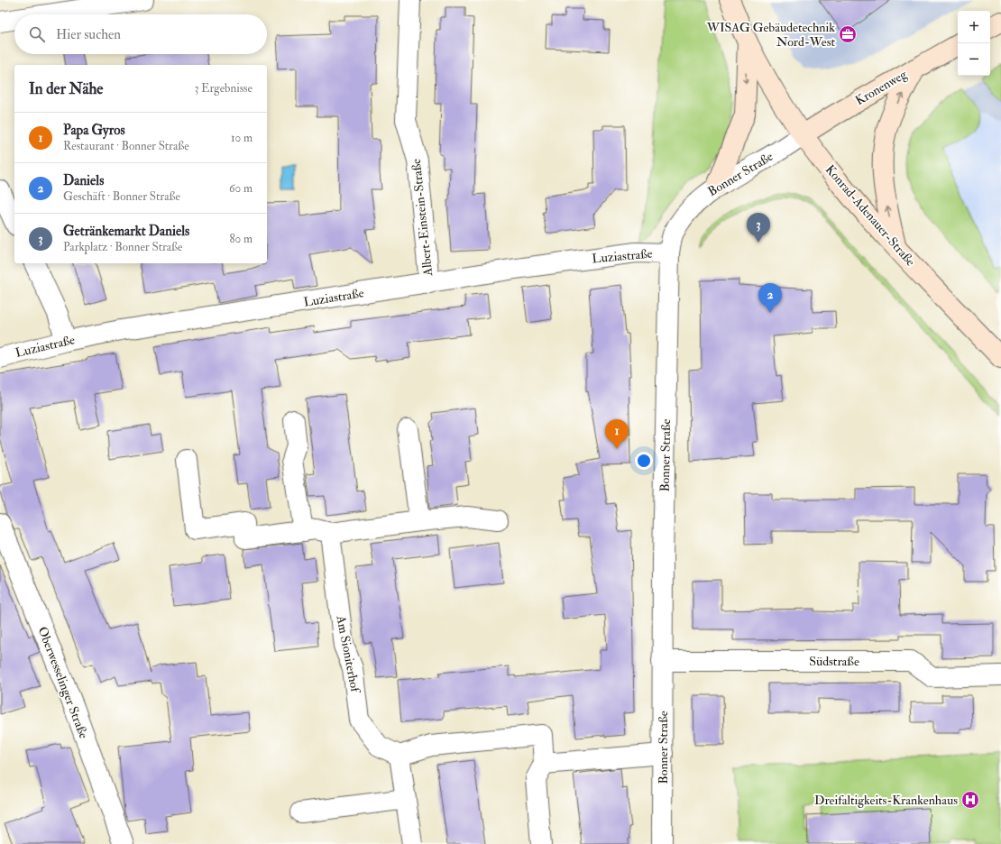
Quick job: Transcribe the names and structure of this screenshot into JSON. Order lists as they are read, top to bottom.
{
  "streets": {
    "main road": ["Kronenweg", "Konrad-Adenauer-Straße"],
    "street": [
      "Bonner Straße",
      "Albert-Einstein-Straße",
      "Luziastraße",
      "Am Sioniterhof",
      "Südstraße",
      "Oberwesselinger Straße"
    ]
  },
  "crossings": [
    ["Kronenweg", "Bonner Straße"],
    ["Kronenweg", "Konrad-Adenauer-Straße"],
    ["Bonner Straße", "Konrad-Adenauer-Straße"],
    ["Bonner Straße", "Luziastraße"],
    ["Bonner Straße", "Südstraße"],
    ["Albert-Einstein-Straße", "Luziastraße"]
  ],
  "places": {
    "office": ["WISAG Gebäudetechnik Nord-West"],
    "hospital": ["Dreifaltigkeits-Krankenhaus"]
  },
  "page": {
    "map_buttons": ["+", "−"],
    "search": "Hier suchen",
    "heading": ["In der Nähe", "3 Ergebnisse"],
    "list": [
      {
        "mark": "1",
        "name": "Papa Gyros",
        "note": "Restaurant · Bonner Straße",
        "value": "10 m"
      },
      {
        "mark": "2",
        "name": "Daniels",
        "note": "Geschäft · Bonner Straße",
        "value": "60 m"
      },
      {
        "mark": "3",
        "name": "Getränkemarkt Daniels",
        "note": "Parkplatz · Bonner Straße",
        "value": "80 m"
      }
    ],
    "pins": ["3", "2", "1"]
  }
}
